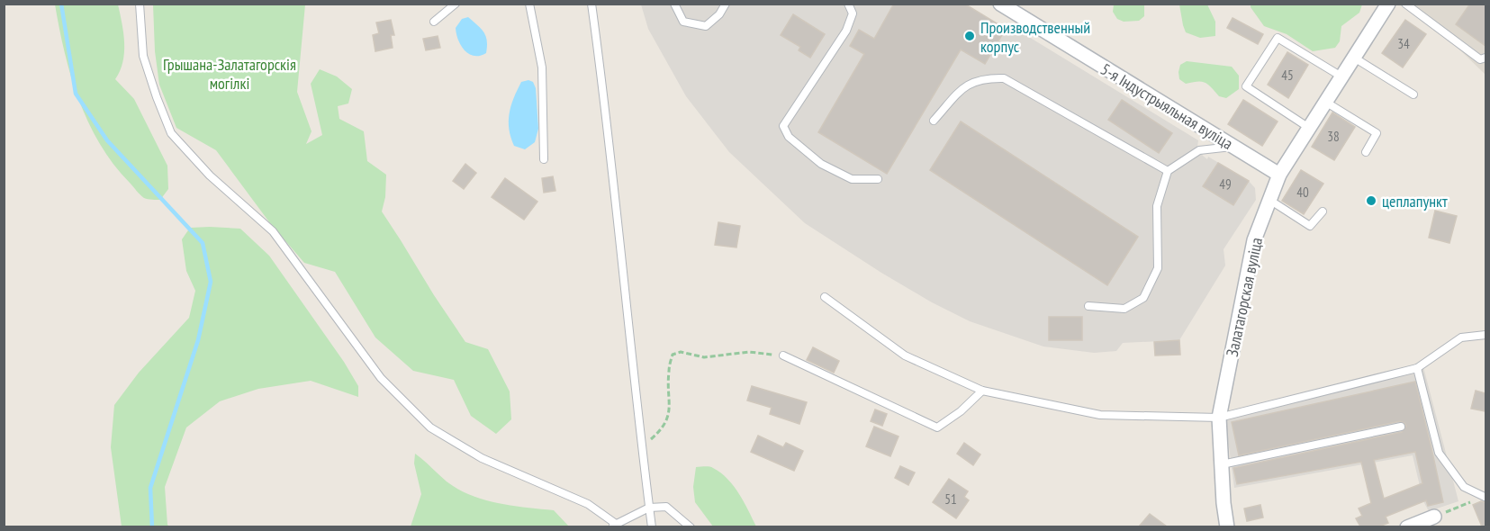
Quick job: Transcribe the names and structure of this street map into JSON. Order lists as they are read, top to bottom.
{
  "streets": {
    "street": ["5-я Індустрыяльная вуліца", "Залатагорская вуліца"]
  },
  "crossings": [
    ["5-я Індустрыяльная вуліца", "Залатагорская вуліца"]
  ],
  "parks": ["Грышана-Залатагорскія могілкі"],
  "places": ["Производственный корпус", "цеплапункт"],
  "house_numbers": [
    "34",
    "45",
    "38",
    "49",
    "40",
    "51"
  ]
}
